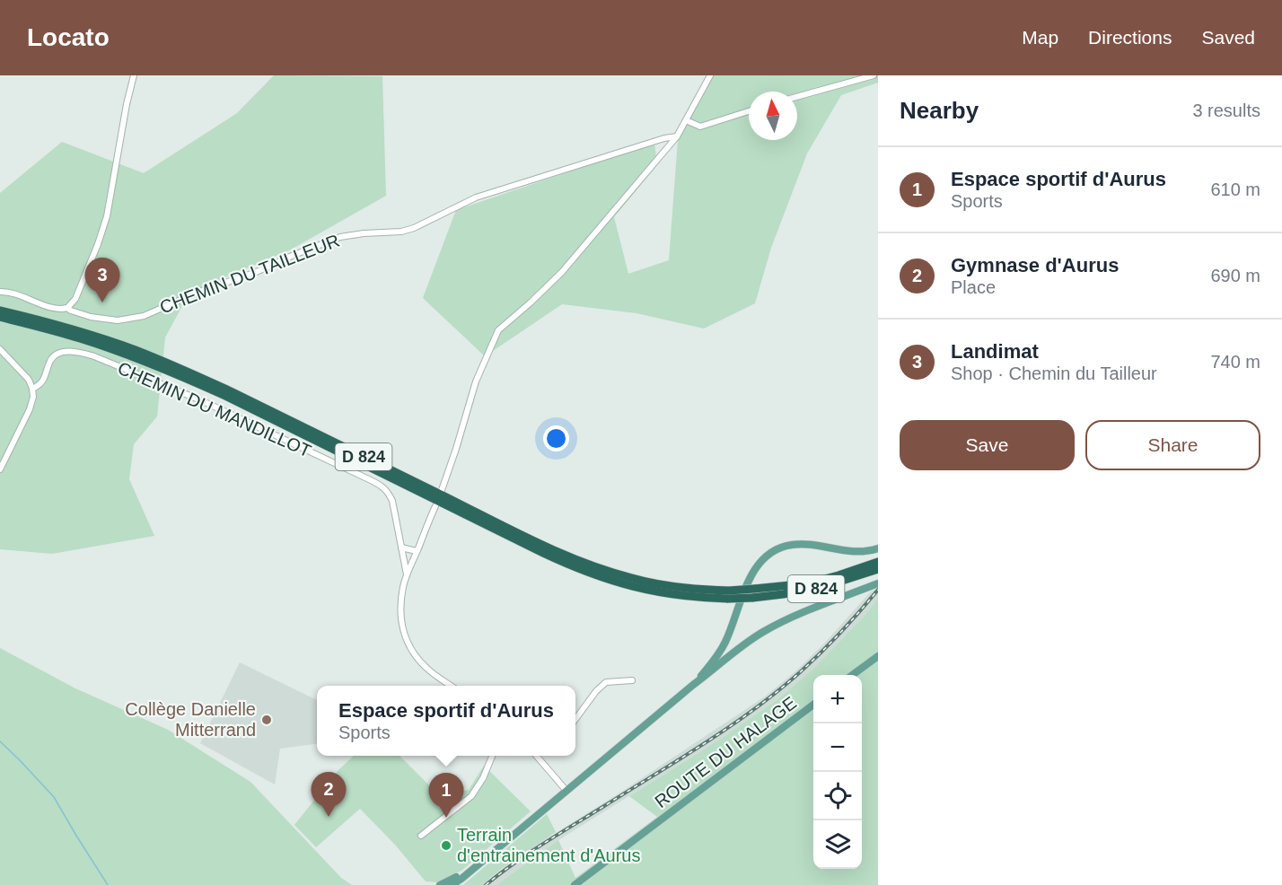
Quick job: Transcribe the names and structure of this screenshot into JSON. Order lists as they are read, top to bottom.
{
  "streets": {
    "highway": ["D 824"],
    "main road": ["ROUTE DU HALAGE"],
    "street": ["CHEMIN DU TAILLEUR", "CHEMIN DU MANDILLOT"]
  },
  "places": ["Collège Danielle Mitterrand", "Terrain d'entrainement d'Aurus"],
  "north": "top",
  "page": {
    "header": "Locato",
    "nav": ["Map", "Directions", "Saved"],
    "heading": ["Nearby", "3 results"],
    "list": [
      {
        "mark": "1",
        "name": "Espace sportif d'Aurus",
        "note": "Sports",
        "value": "610 m"
      },
      {
        "mark": "2",
        "name": "Gymnase d'Aurus",
        "note": "Place",
        "value": "690 m"
      },
      {
        "mark": "3",
        "name": "Landimat",
        "note": "Shop · Chemin du Tailleur",
        "value": "740 m"
      }
    ],
    "pins": ["3", "2", "1"],
    "buttons": ["Save", "Share"],
    "map_buttons": ["+", "−"],
    "popup": ["Espace sportif d'Aurus", "Sports"]
  }
}
